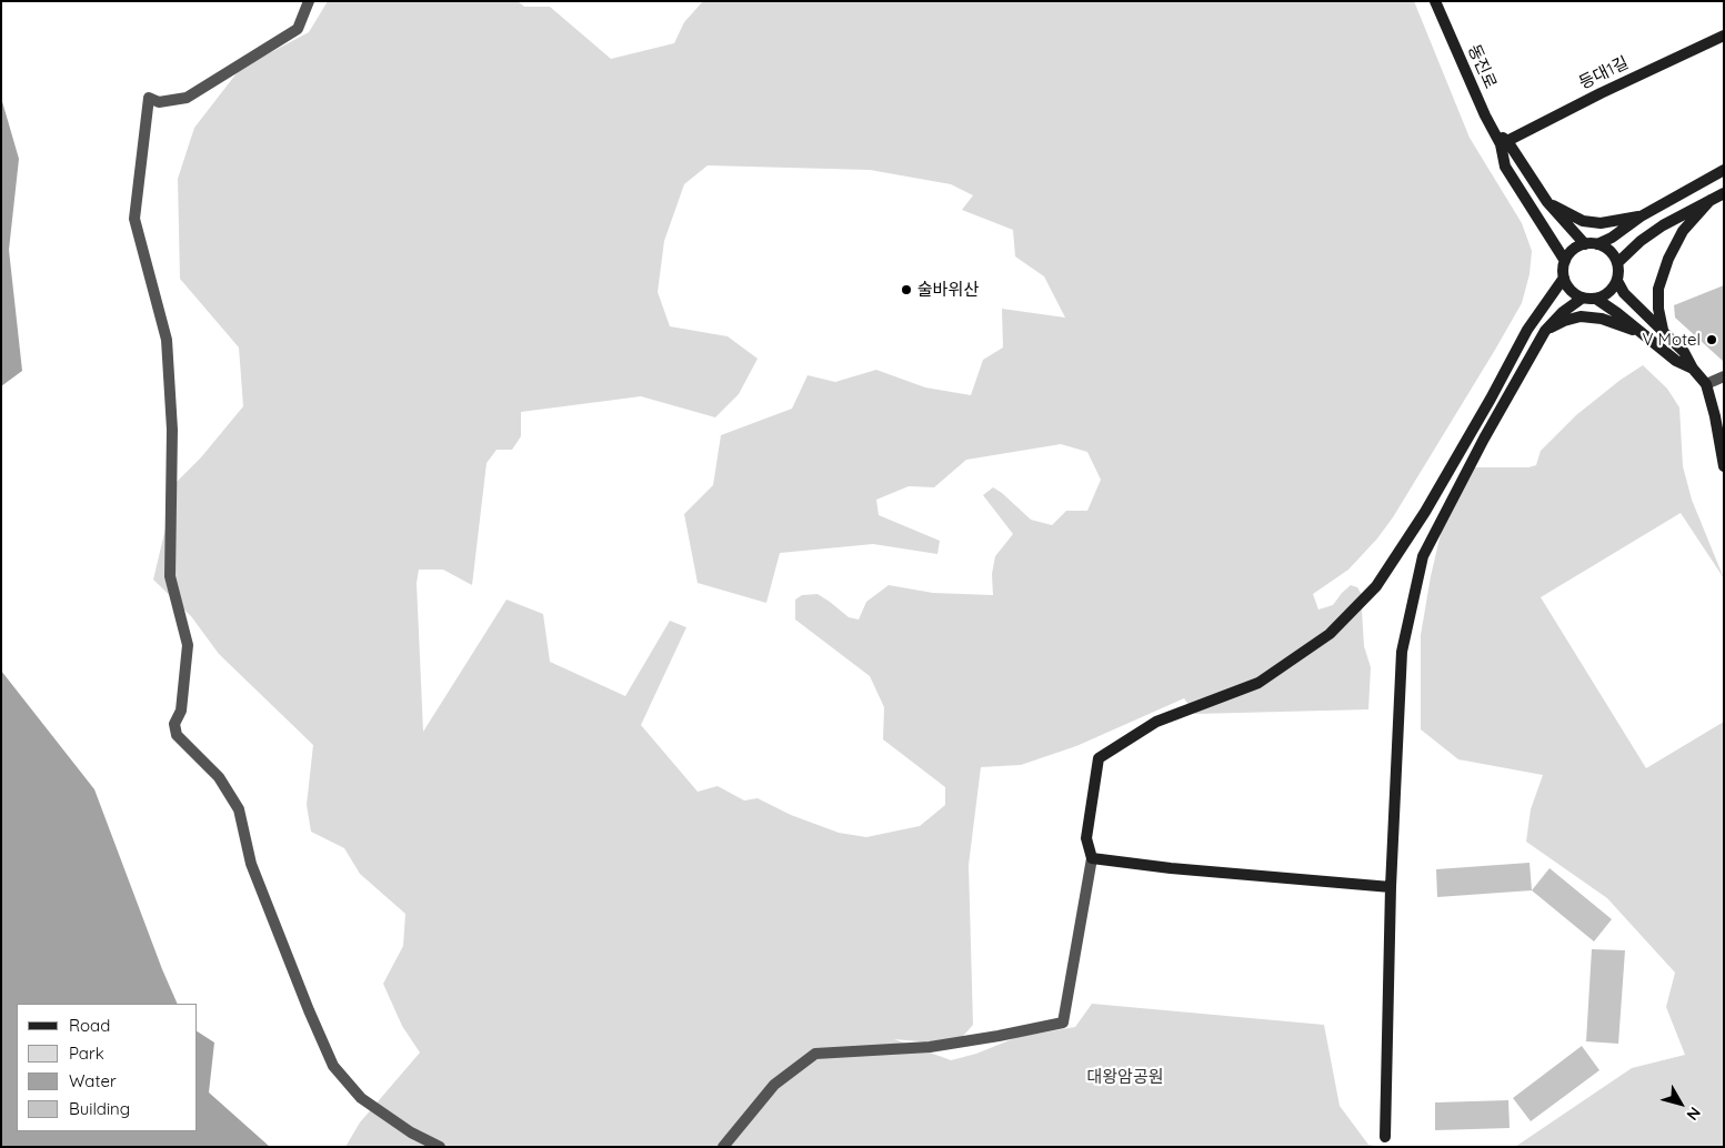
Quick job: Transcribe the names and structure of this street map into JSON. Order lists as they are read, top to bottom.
{
  "streets": {
    "street": ["동진로", "등대1길"]
  },
  "crossings": [
    ["동진로", "등대1길"]
  ],
  "parks": ["대왕암공원"],
  "places": ["술바위산", "V Motel"],
  "legend": [
    "Road",
    "Park",
    "Water",
    "Building"
  ],
  "north": "bottom right"
}
